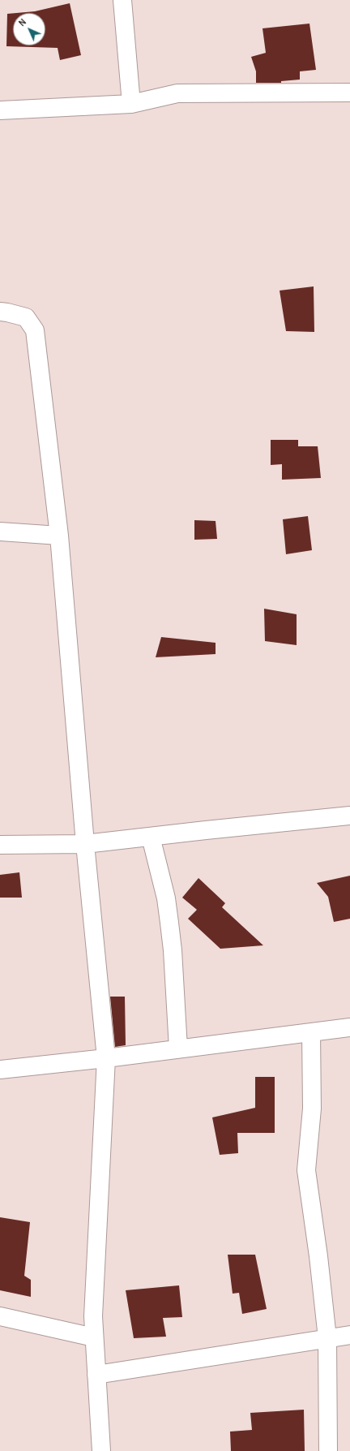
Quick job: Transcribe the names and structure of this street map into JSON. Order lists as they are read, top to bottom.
{
  "north": "top left"
}
